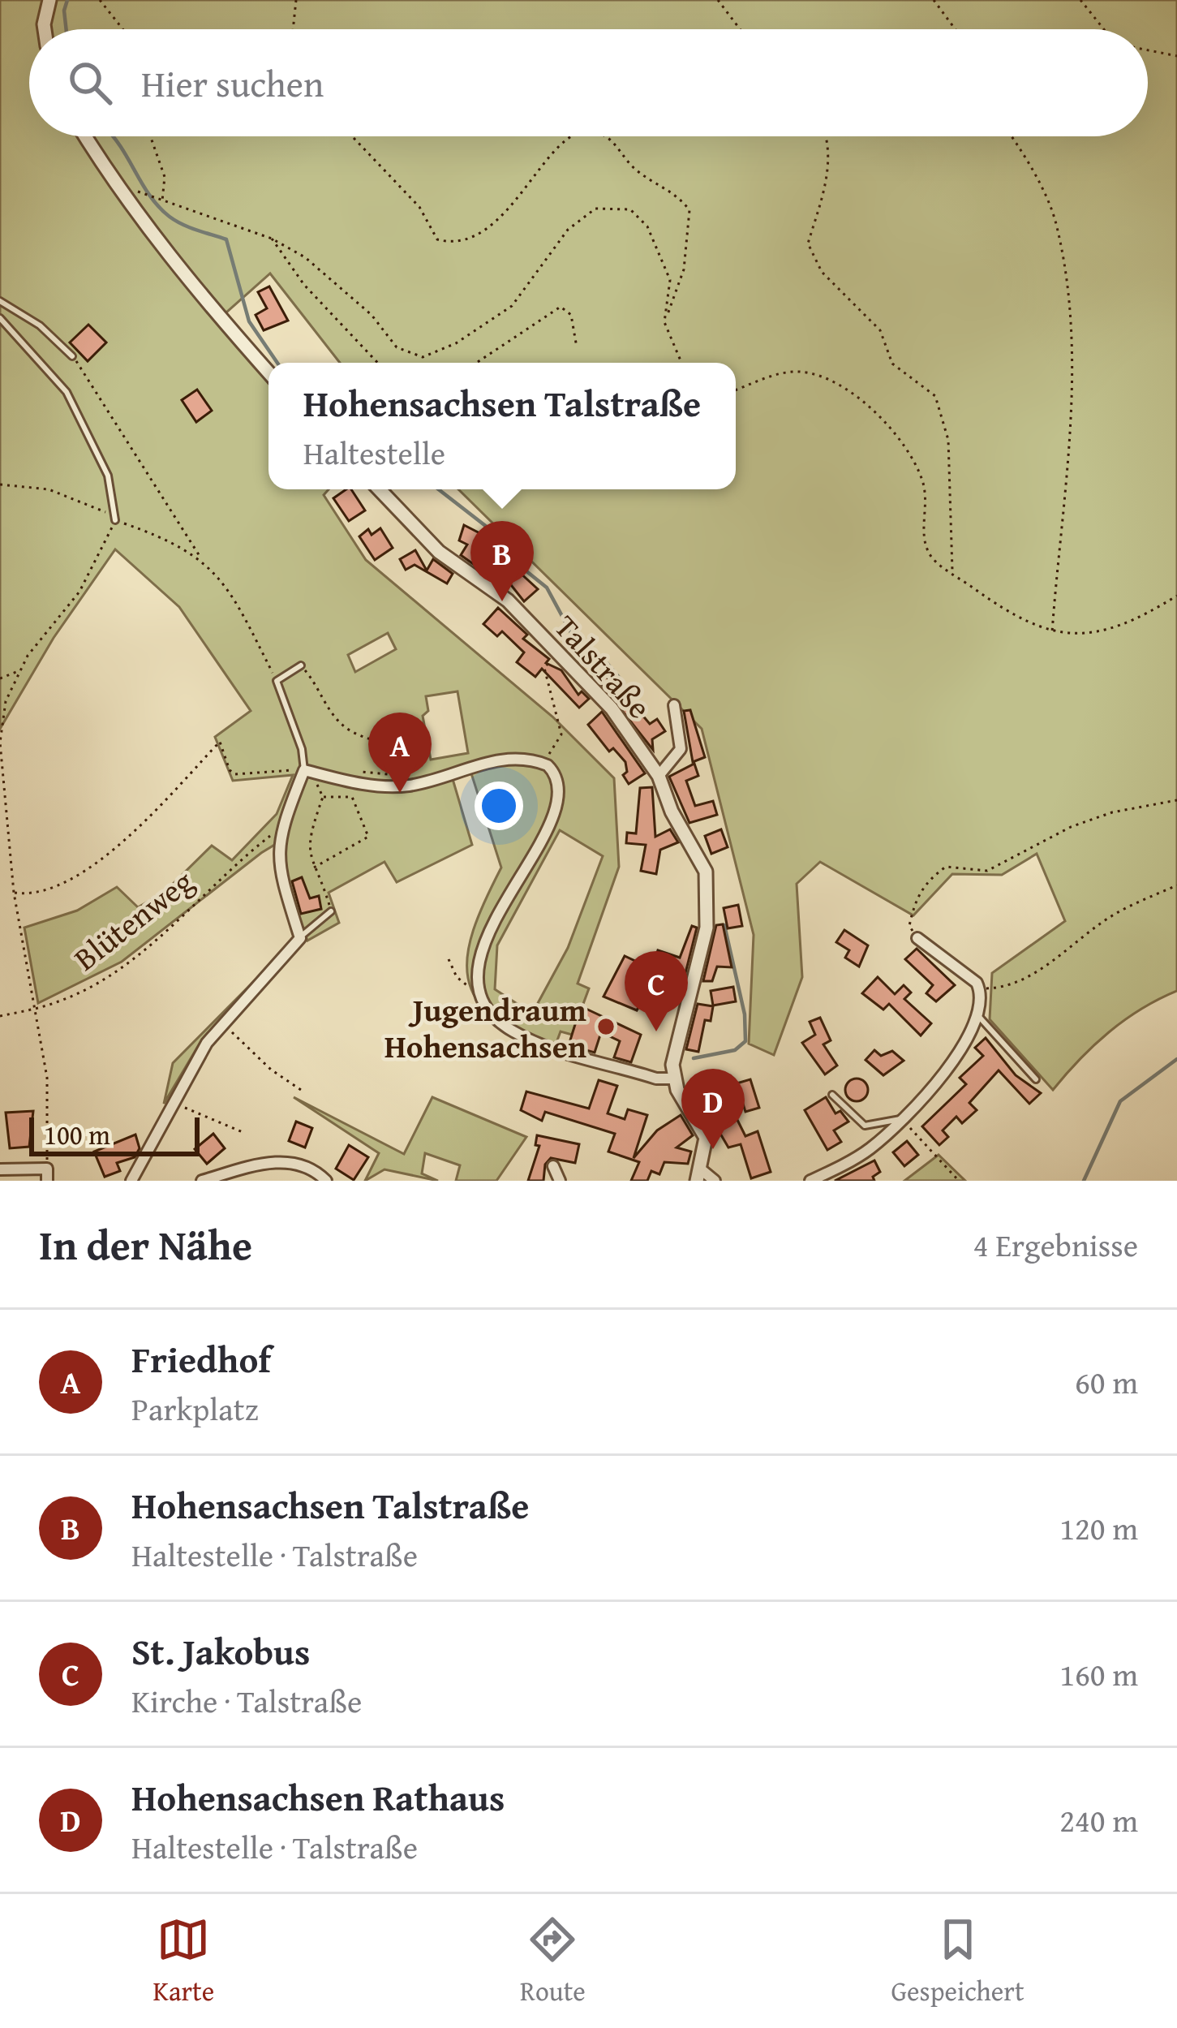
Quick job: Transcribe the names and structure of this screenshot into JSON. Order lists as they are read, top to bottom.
{
  "streets": {
    "street": ["Talstraße"],
    "path": ["Blütenweg"]
  },
  "places": ["Jugendraum Hohensachsen"],
  "scale_bar": "100 m",
  "page": {
    "search": "Hier suchen",
    "popup": ["Hohensachsen Talstraße", "Haltestelle"],
    "pins": [
      "B",
      "A",
      "C",
      "D"
    ],
    "scale": "100 m",
    "heading": ["In der Nähe", "4 Ergebnisse"],
    "list": [
      {
        "mark": "A",
        "name": "Friedhof",
        "note": "Parkplatz",
        "value": "60 m"
      },
      {
        "mark": "B",
        "name": "Hohensachsen Talstraße",
        "note": "Haltestelle · Talstraße",
        "value": "120 m"
      },
      {
        "mark": "C",
        "name": "St. Jakobus",
        "note": "Kirche · Talstraße",
        "value": "160 m"
      },
      {
        "mark": "D",
        "name": "Hohensachsen Rathaus",
        "note": "Haltestelle · Talstraße",
        "value": "240 m"
      }
    ],
    "nav": ["Karte", "Route", "Gespeichert"]
  }
}
